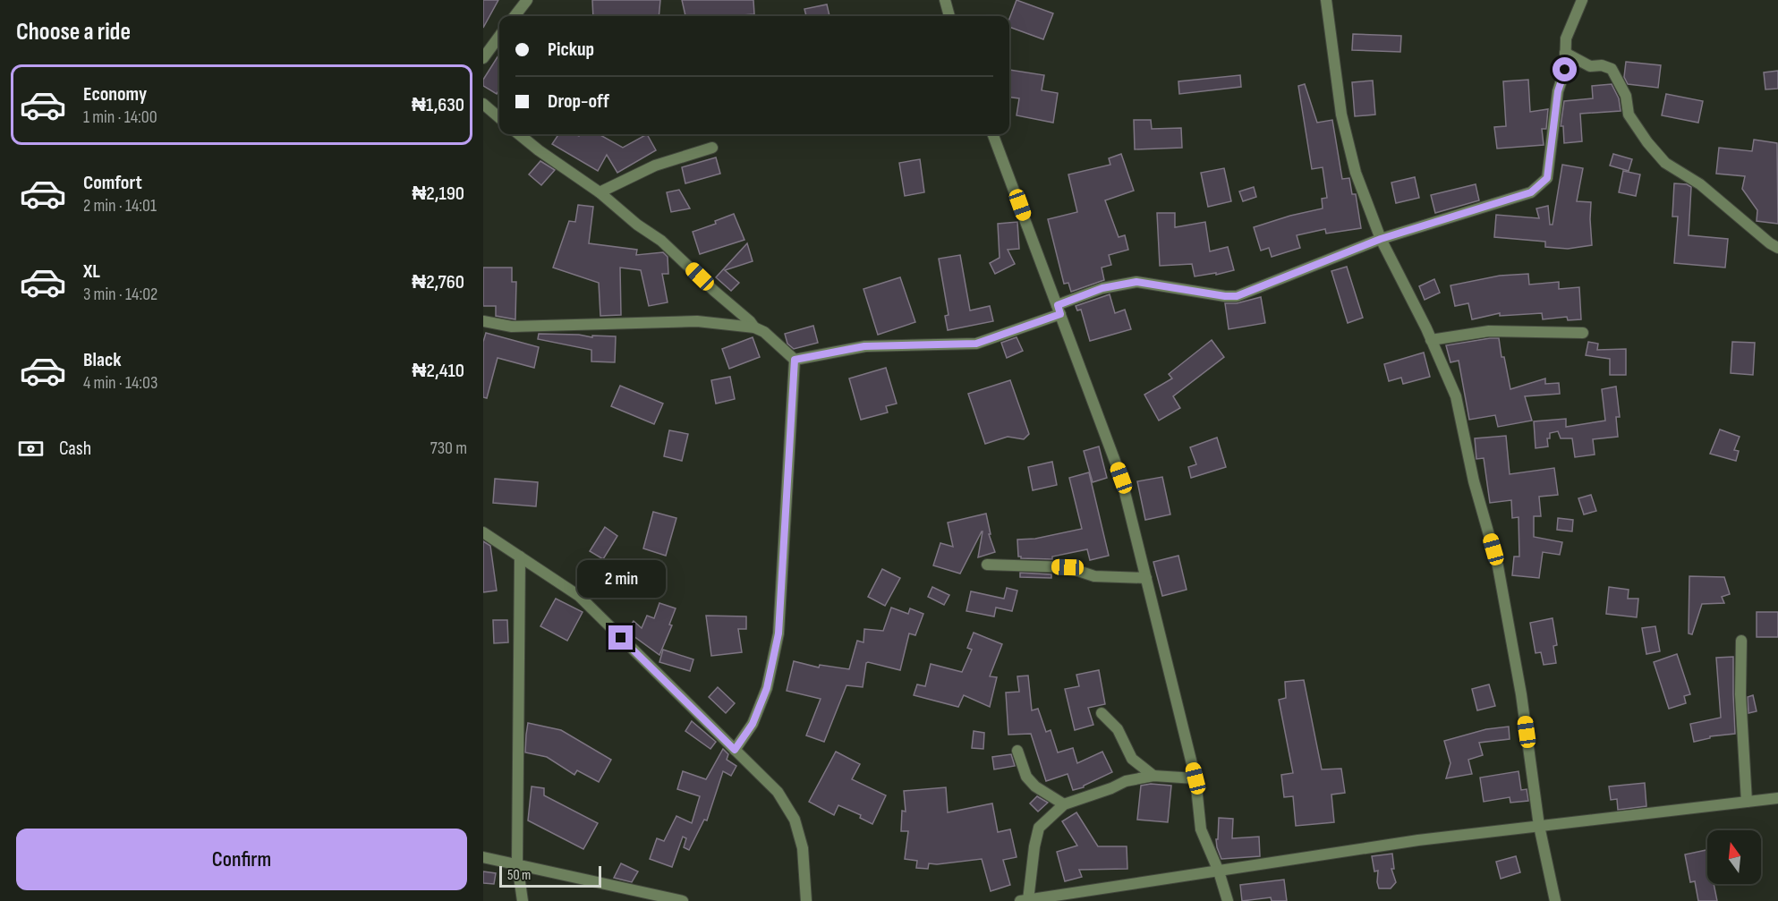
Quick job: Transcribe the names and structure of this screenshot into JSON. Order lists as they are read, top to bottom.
{
  "scale_bar": "50 m",
  "north": "top",
  "page": {
    "heading": "Choose a ride",
    "banner": ["Pickup", "Drop-off"],
    "list": [
      {
        "name": "Economy",
        "note": "1 min · 14:00",
        "value": "₦1,630"
      },
      {
        "name": "Comfort",
        "note": "2 min · 14:01",
        "value": "₦2,190"
      },
      {
        "name": "XL",
        "note": "3 min · 14:02",
        "value": "₦2,760"
      },
      {
        "name": "Black",
        "note": "4 min · 14:03",
        "value": "₦2,410"
      }
    ],
    "pay": ["Cash", "730 m"],
    "bubble": "2 min",
    "buttons": "Confirm",
    "scale": "50 m"
  }
}
